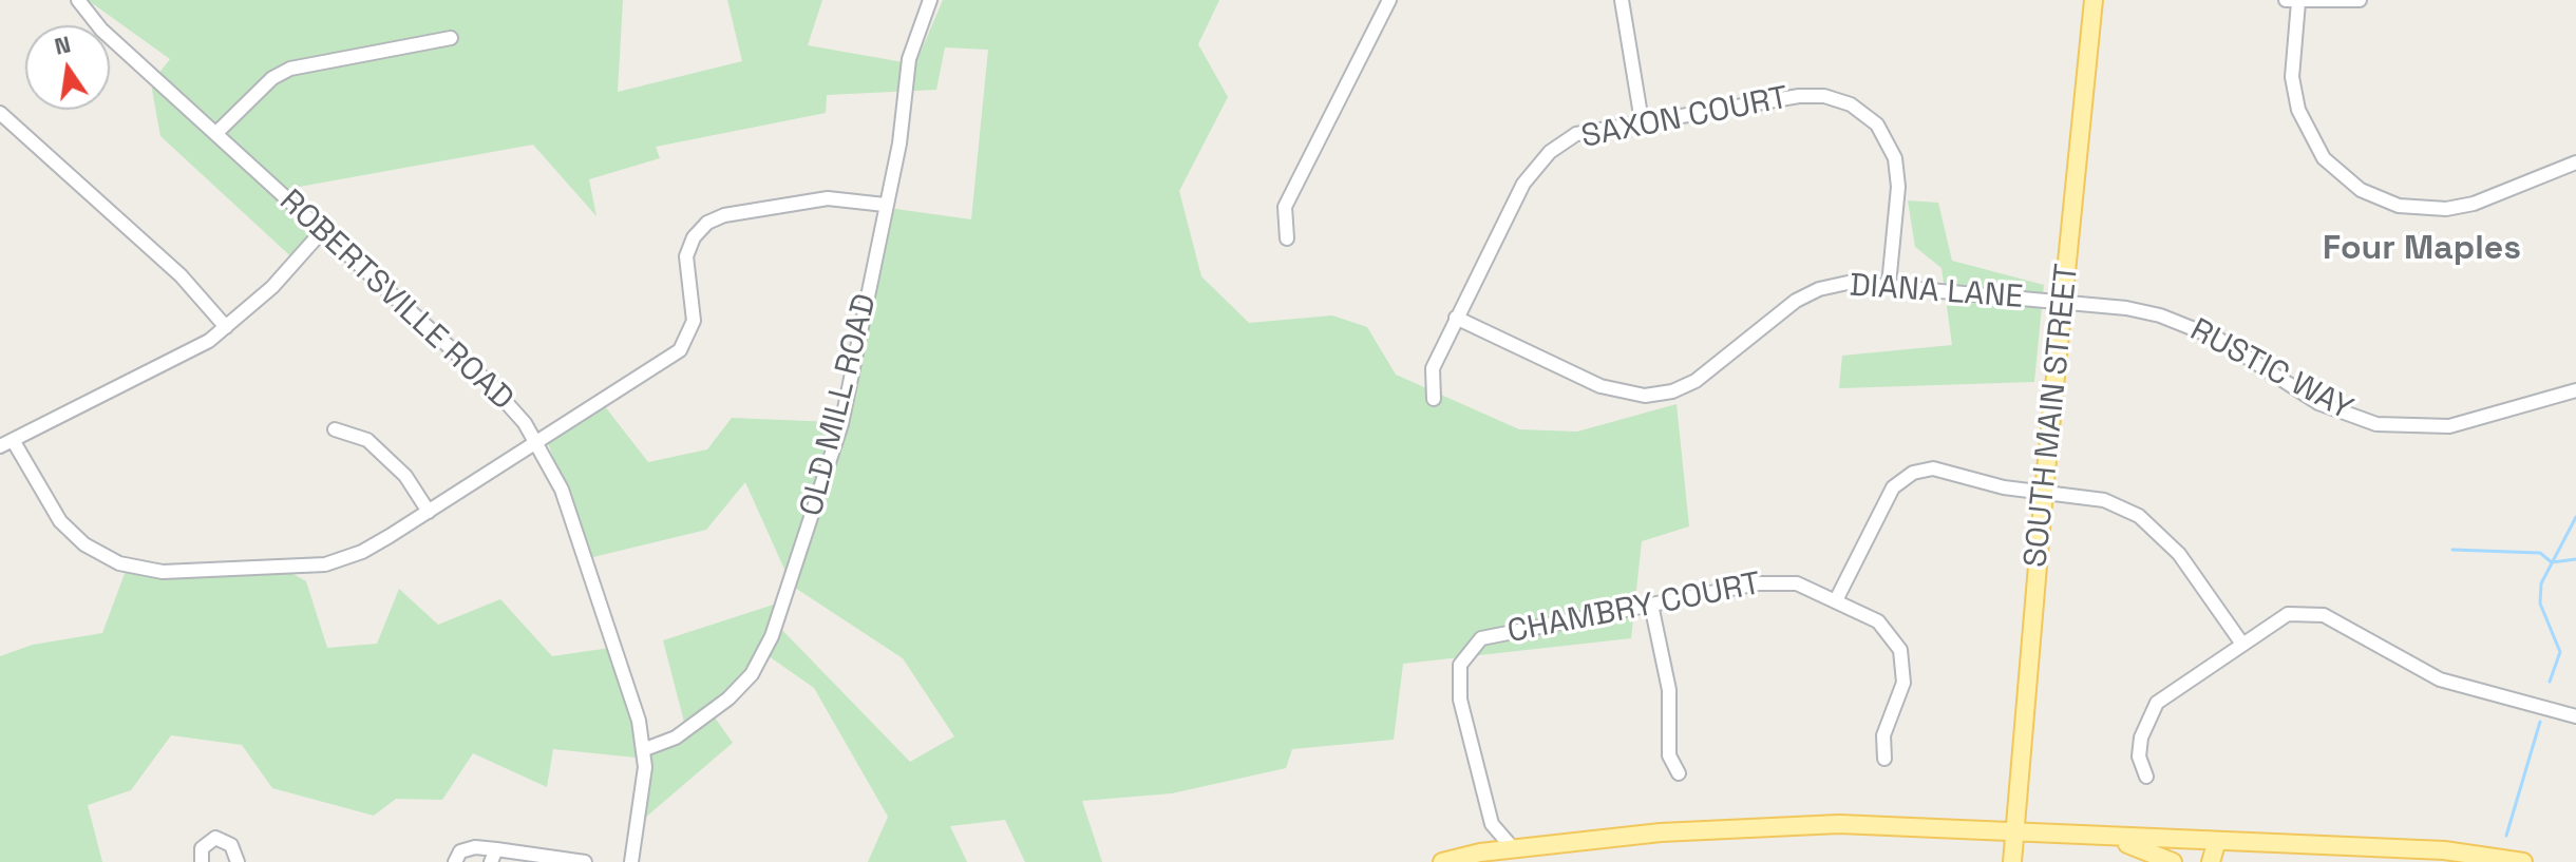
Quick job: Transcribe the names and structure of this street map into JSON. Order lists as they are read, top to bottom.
{
  "streets": {
    "main road": ["SOUTH MAIN STREET"],
    "street": [
      "SAXON COURT",
      "DIANA LANE",
      "ROBERTSVILLE ROAD",
      "RUSTIC WAY",
      "OLD MILL ROAD",
      "CHAMBRY COURT"
    ]
  },
  "crossings": [
    ["SAXON COURT", "DIANA LANE"],
    ["DIANA LANE", "RUSTIC WAY"],
    ["DIANA LANE", "SOUTH MAIN STREET"],
    ["ROBERTSVILLE ROAD", "OLD MILL ROAD"],
    ["RUSTIC WAY", "SOUTH MAIN STREET"]
  ],
  "districts": ["Four Maples"],
  "north": "top"
}
